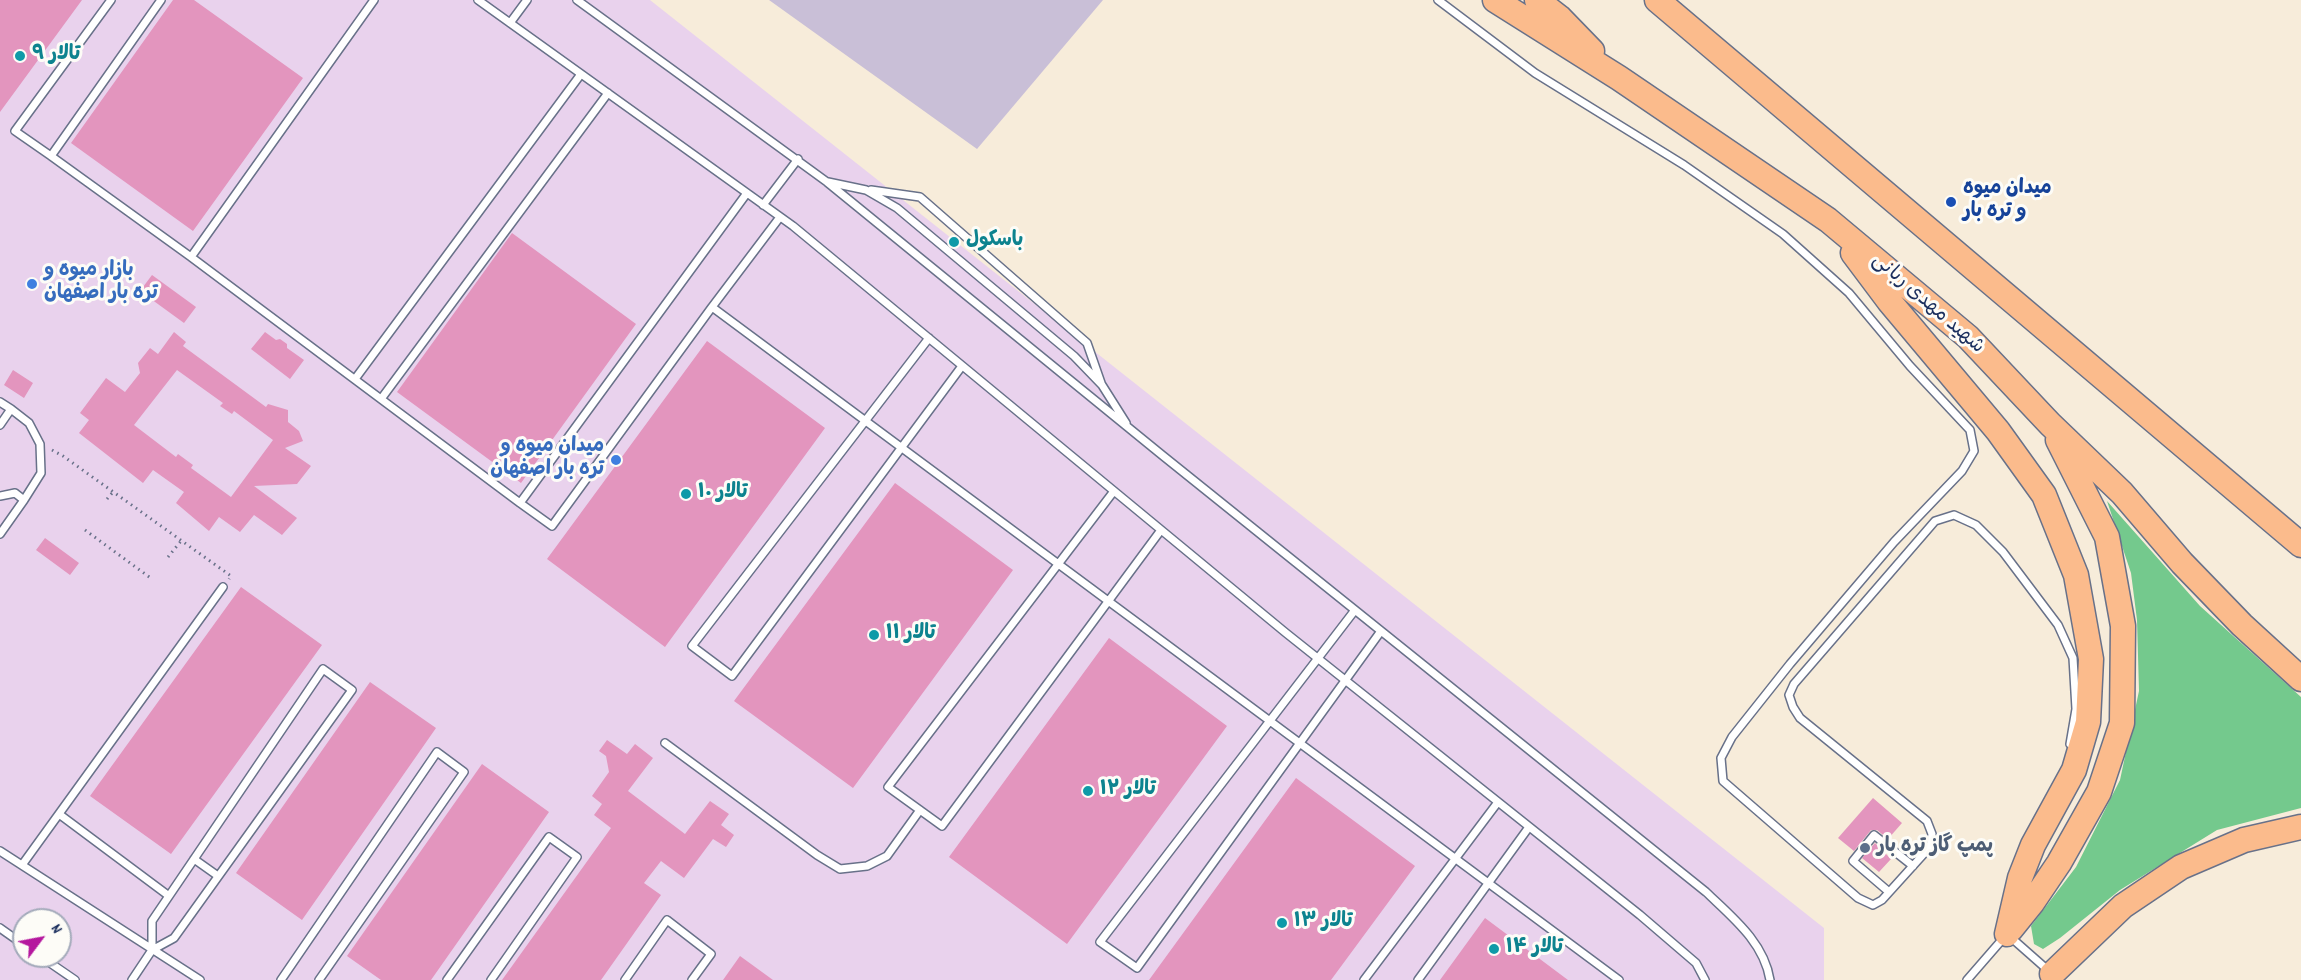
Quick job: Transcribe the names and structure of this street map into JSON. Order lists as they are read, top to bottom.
{
  "streets": {
    "highway": ["شهید مهدی ربانی"]
  },
  "places": [
    "تالار ۹",
    "میدان میوه و تره بار",
    "باسكول",
    "بازار میوه و تره بار اصفهان",
    "میدان میوه و تره بار اصفهان",
    "تالار ۱۰",
    "تالار ۱۱",
    "تالار ۱۲",
    "پمپ گاز تره بار",
    "تالار ۱۳",
    "تالار ۱۴"
  ],
  "north": "top right"
}
